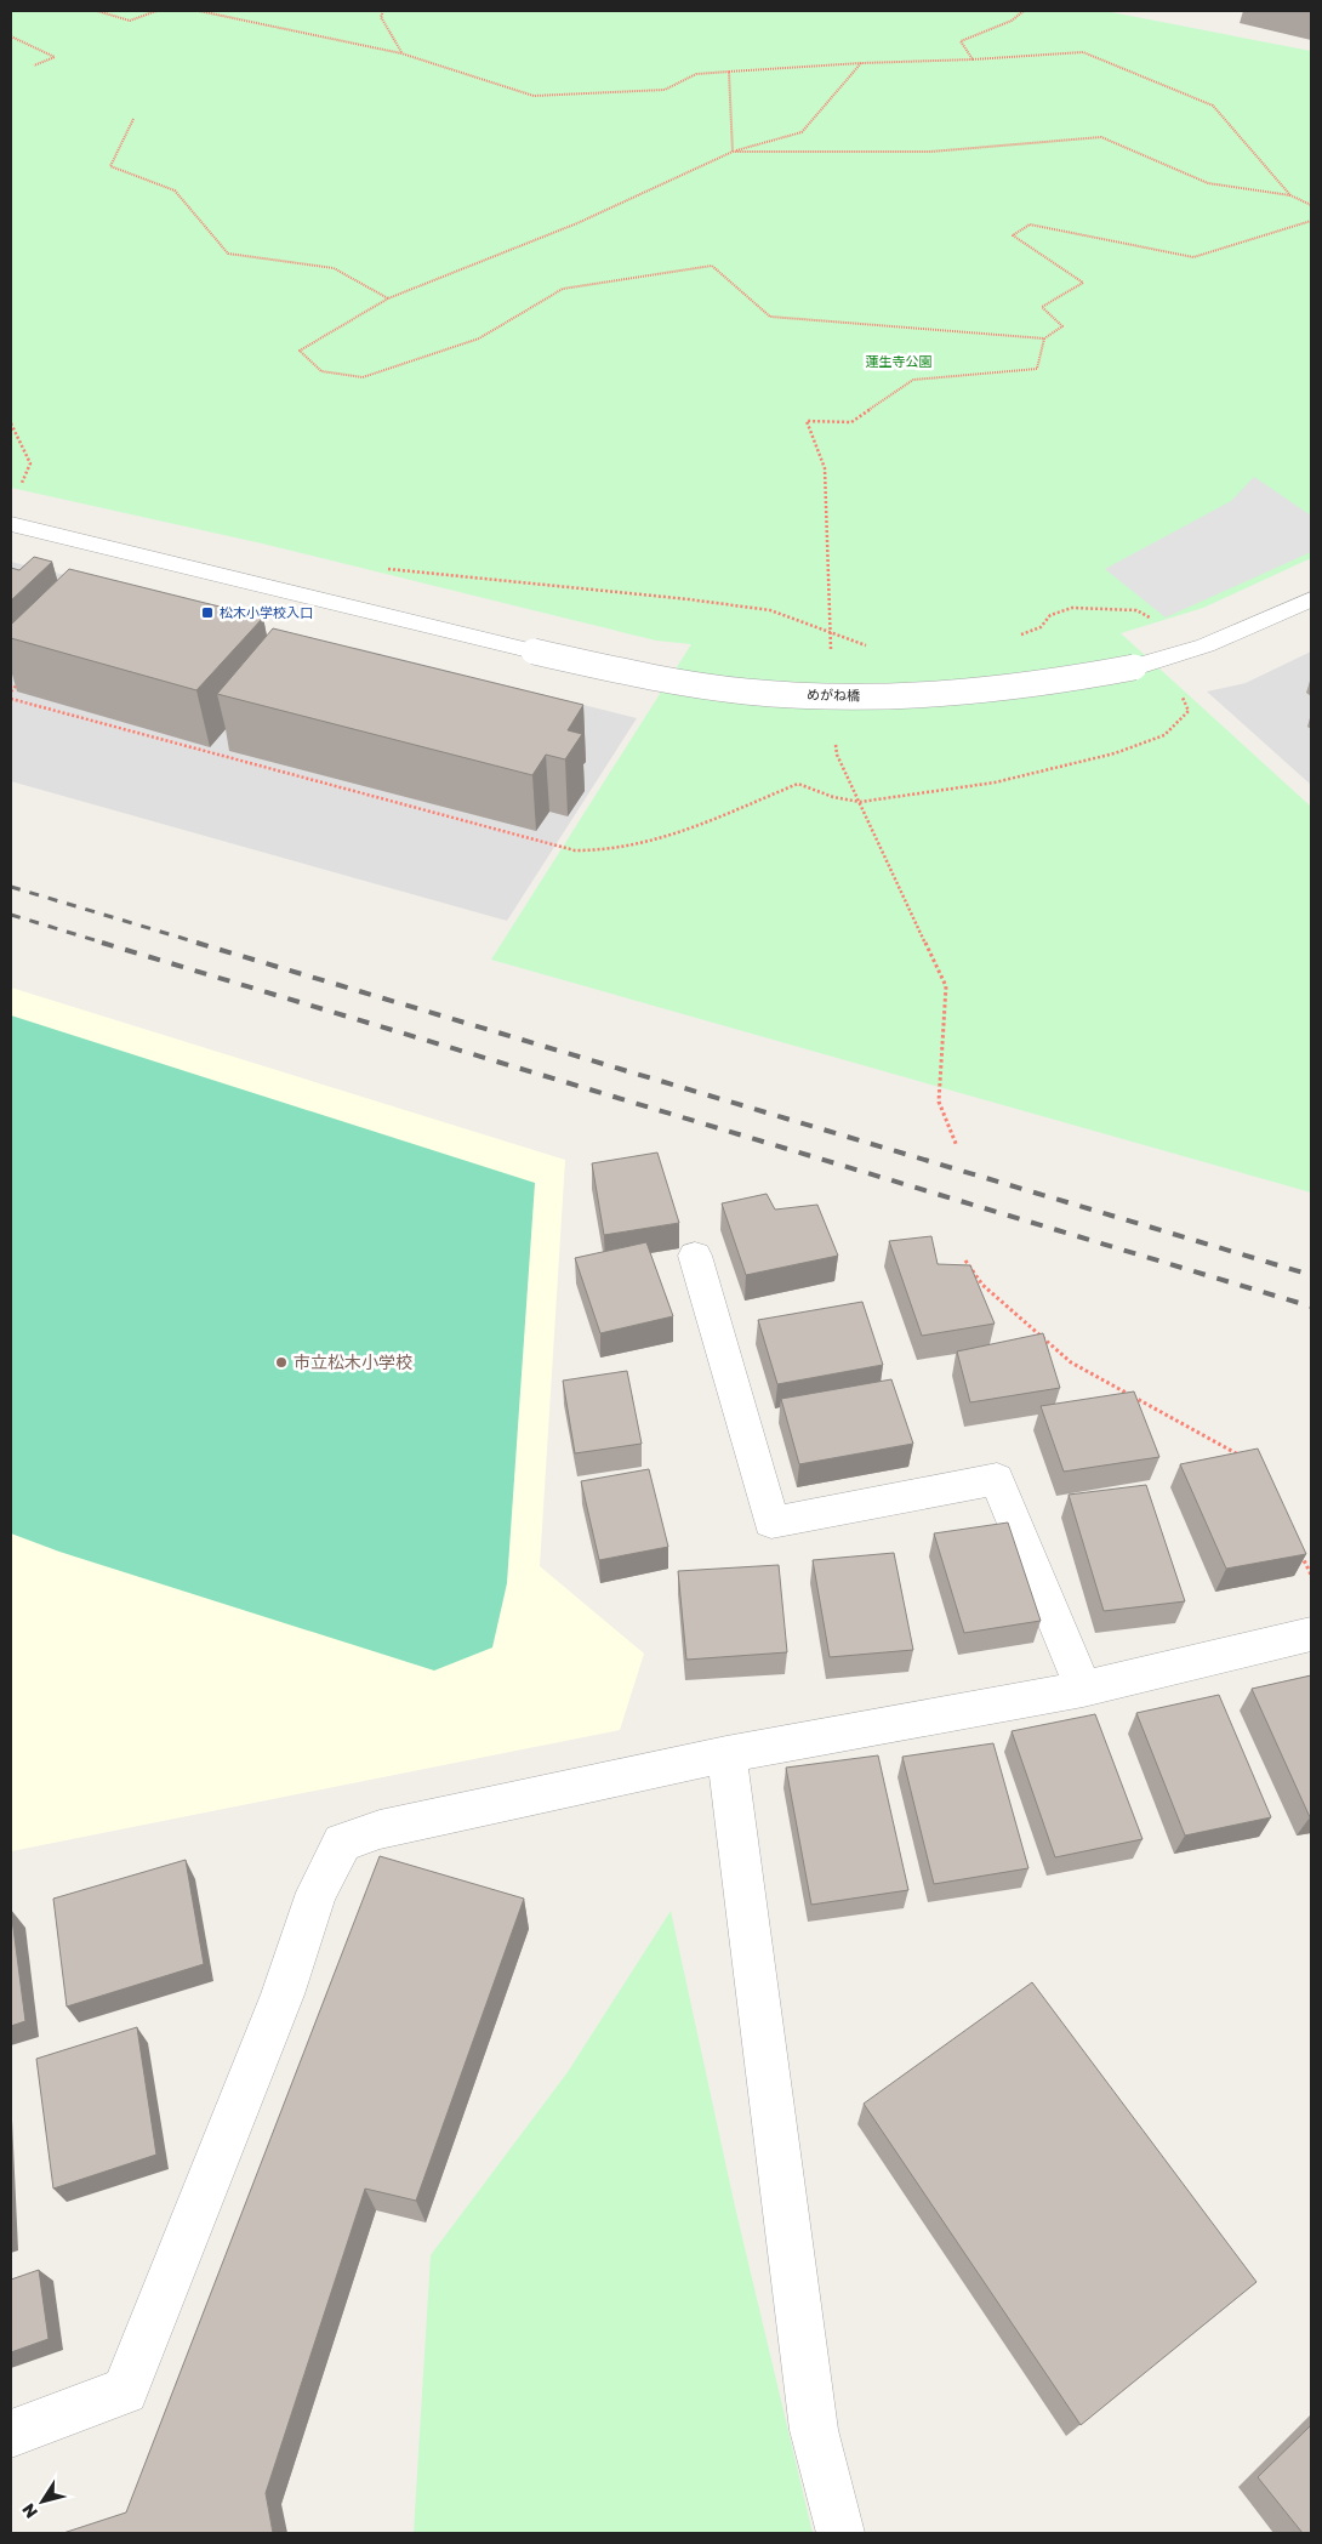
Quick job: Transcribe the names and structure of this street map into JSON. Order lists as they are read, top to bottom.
{
  "streets": {
    "street": ["めがね橋"]
  },
  "parks": ["蓮生寺公園"],
  "places": {
    "transit": ["松木小学校入口"],
    "other": ["市立松木小学校"]
  },
  "north": "bottom left"
}
